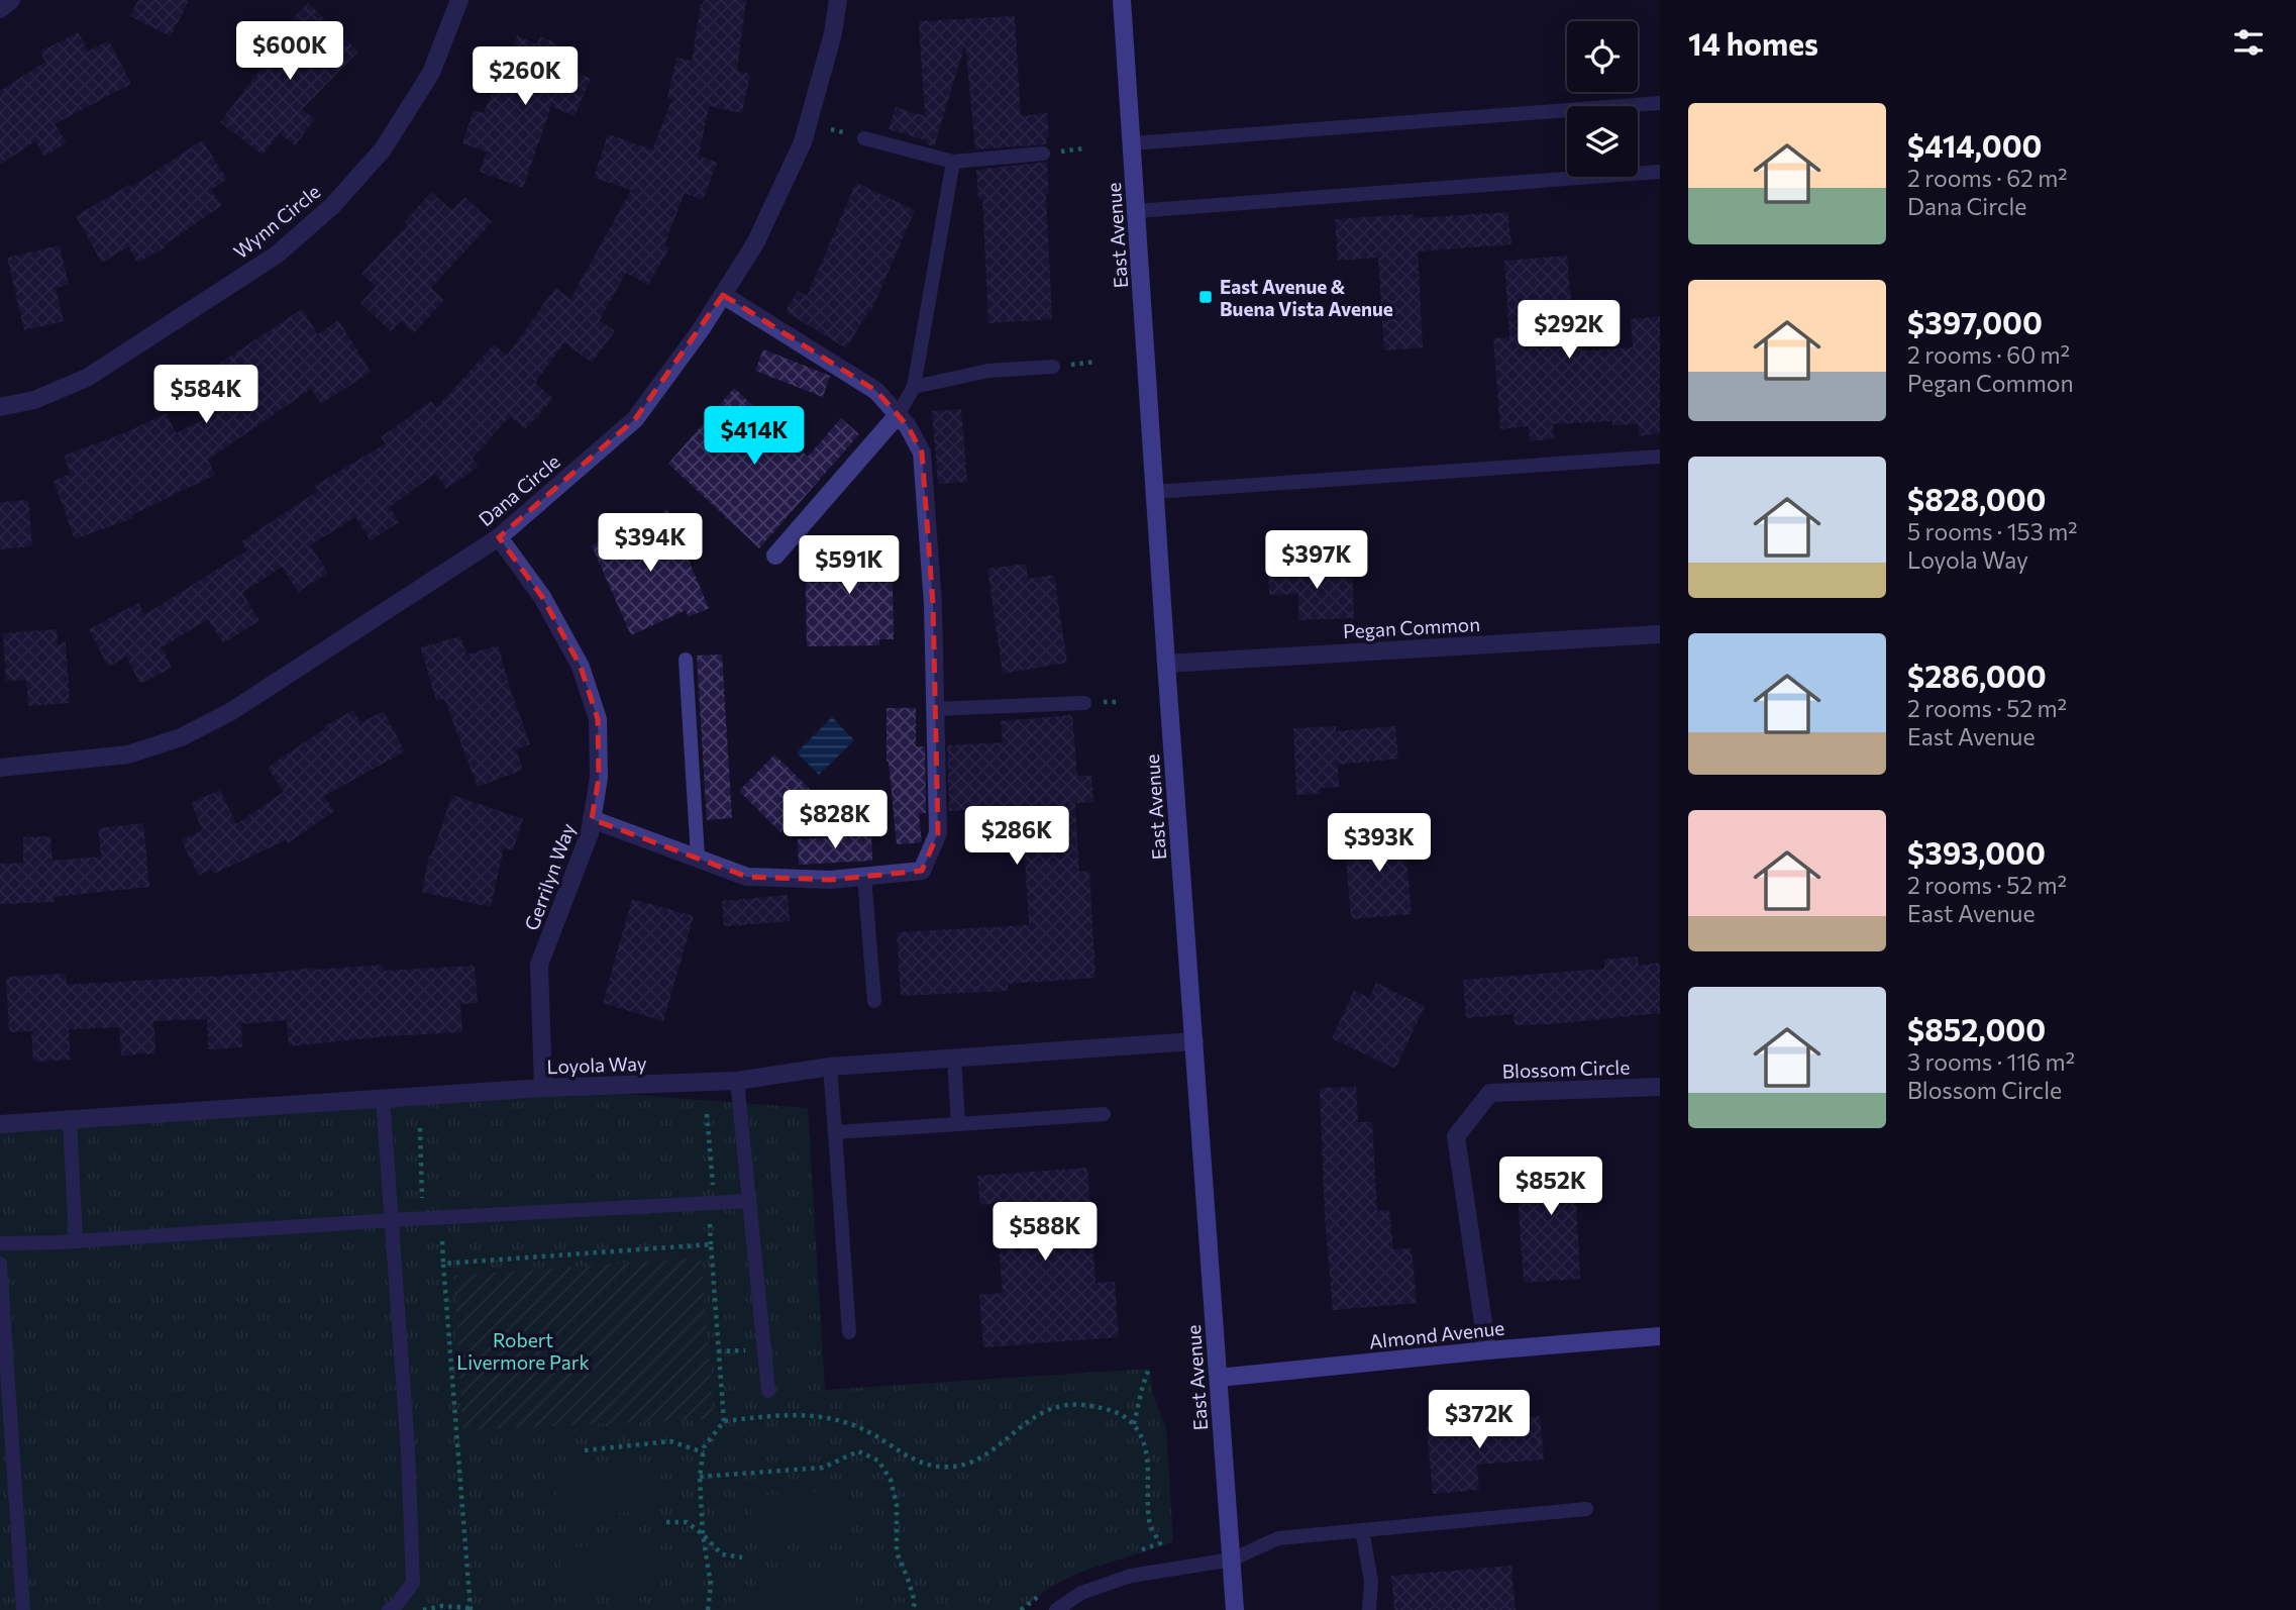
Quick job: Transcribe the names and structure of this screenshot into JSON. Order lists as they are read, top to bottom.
{
  "streets": {
    "main road": ["East Avenue", "Almond Avenue"],
    "street": [
      "Wynn Circle",
      "Dana Circle",
      "Pegan Common",
      "Gerrilyn Way",
      "Loyola Way",
      "Blossom Circle"
    ]
  },
  "crossings": [
    ["East Avenue", "Pegan Common"],
    ["East Avenue", "Loyola Way"],
    ["East Avenue", "Almond Avenue"],
    ["Dana Circle", "Gerrilyn Way"],
    ["Gerrilyn Way", "Loyola Way"],
    ["Blossom Circle", "Almond Avenue"]
  ],
  "parks": ["Robert Livermore Park"],
  "places": {
    "transit": ["East Avenue & Buena Vista Avenue"]
  },
  "page": {
    "heading": "14 homes",
    "price": [
      "$600K",
      "$260K",
      "$292K",
      "$584K",
      "$414K",
      "$394K",
      "$397K",
      "$591K",
      "$828K",
      "$286K",
      "$393K",
      "$852K",
      "$588K",
      "$372K"
    ],
    "list": [
      {
        "name": "$414,000",
        "note": "2 rooms · 62 m² · Dana Circle"
      },
      {
        "name": "$397,000",
        "note": "2 rooms · 60 m² · Pegan Common"
      },
      {
        "name": "$828,000",
        "note": "5 rooms · 153 m² · Loyola Way"
      },
      {
        "name": "$286,000",
        "note": "2 rooms · 52 m² · East Avenue"
      },
      {
        "name": "$393,000",
        "note": "2 rooms · 52 m² · East Avenue"
      },
      {
        "name": "$852,000",
        "note": "3 rooms · 116 m² · Blossom Circle"
      }
    ]
  }
}
